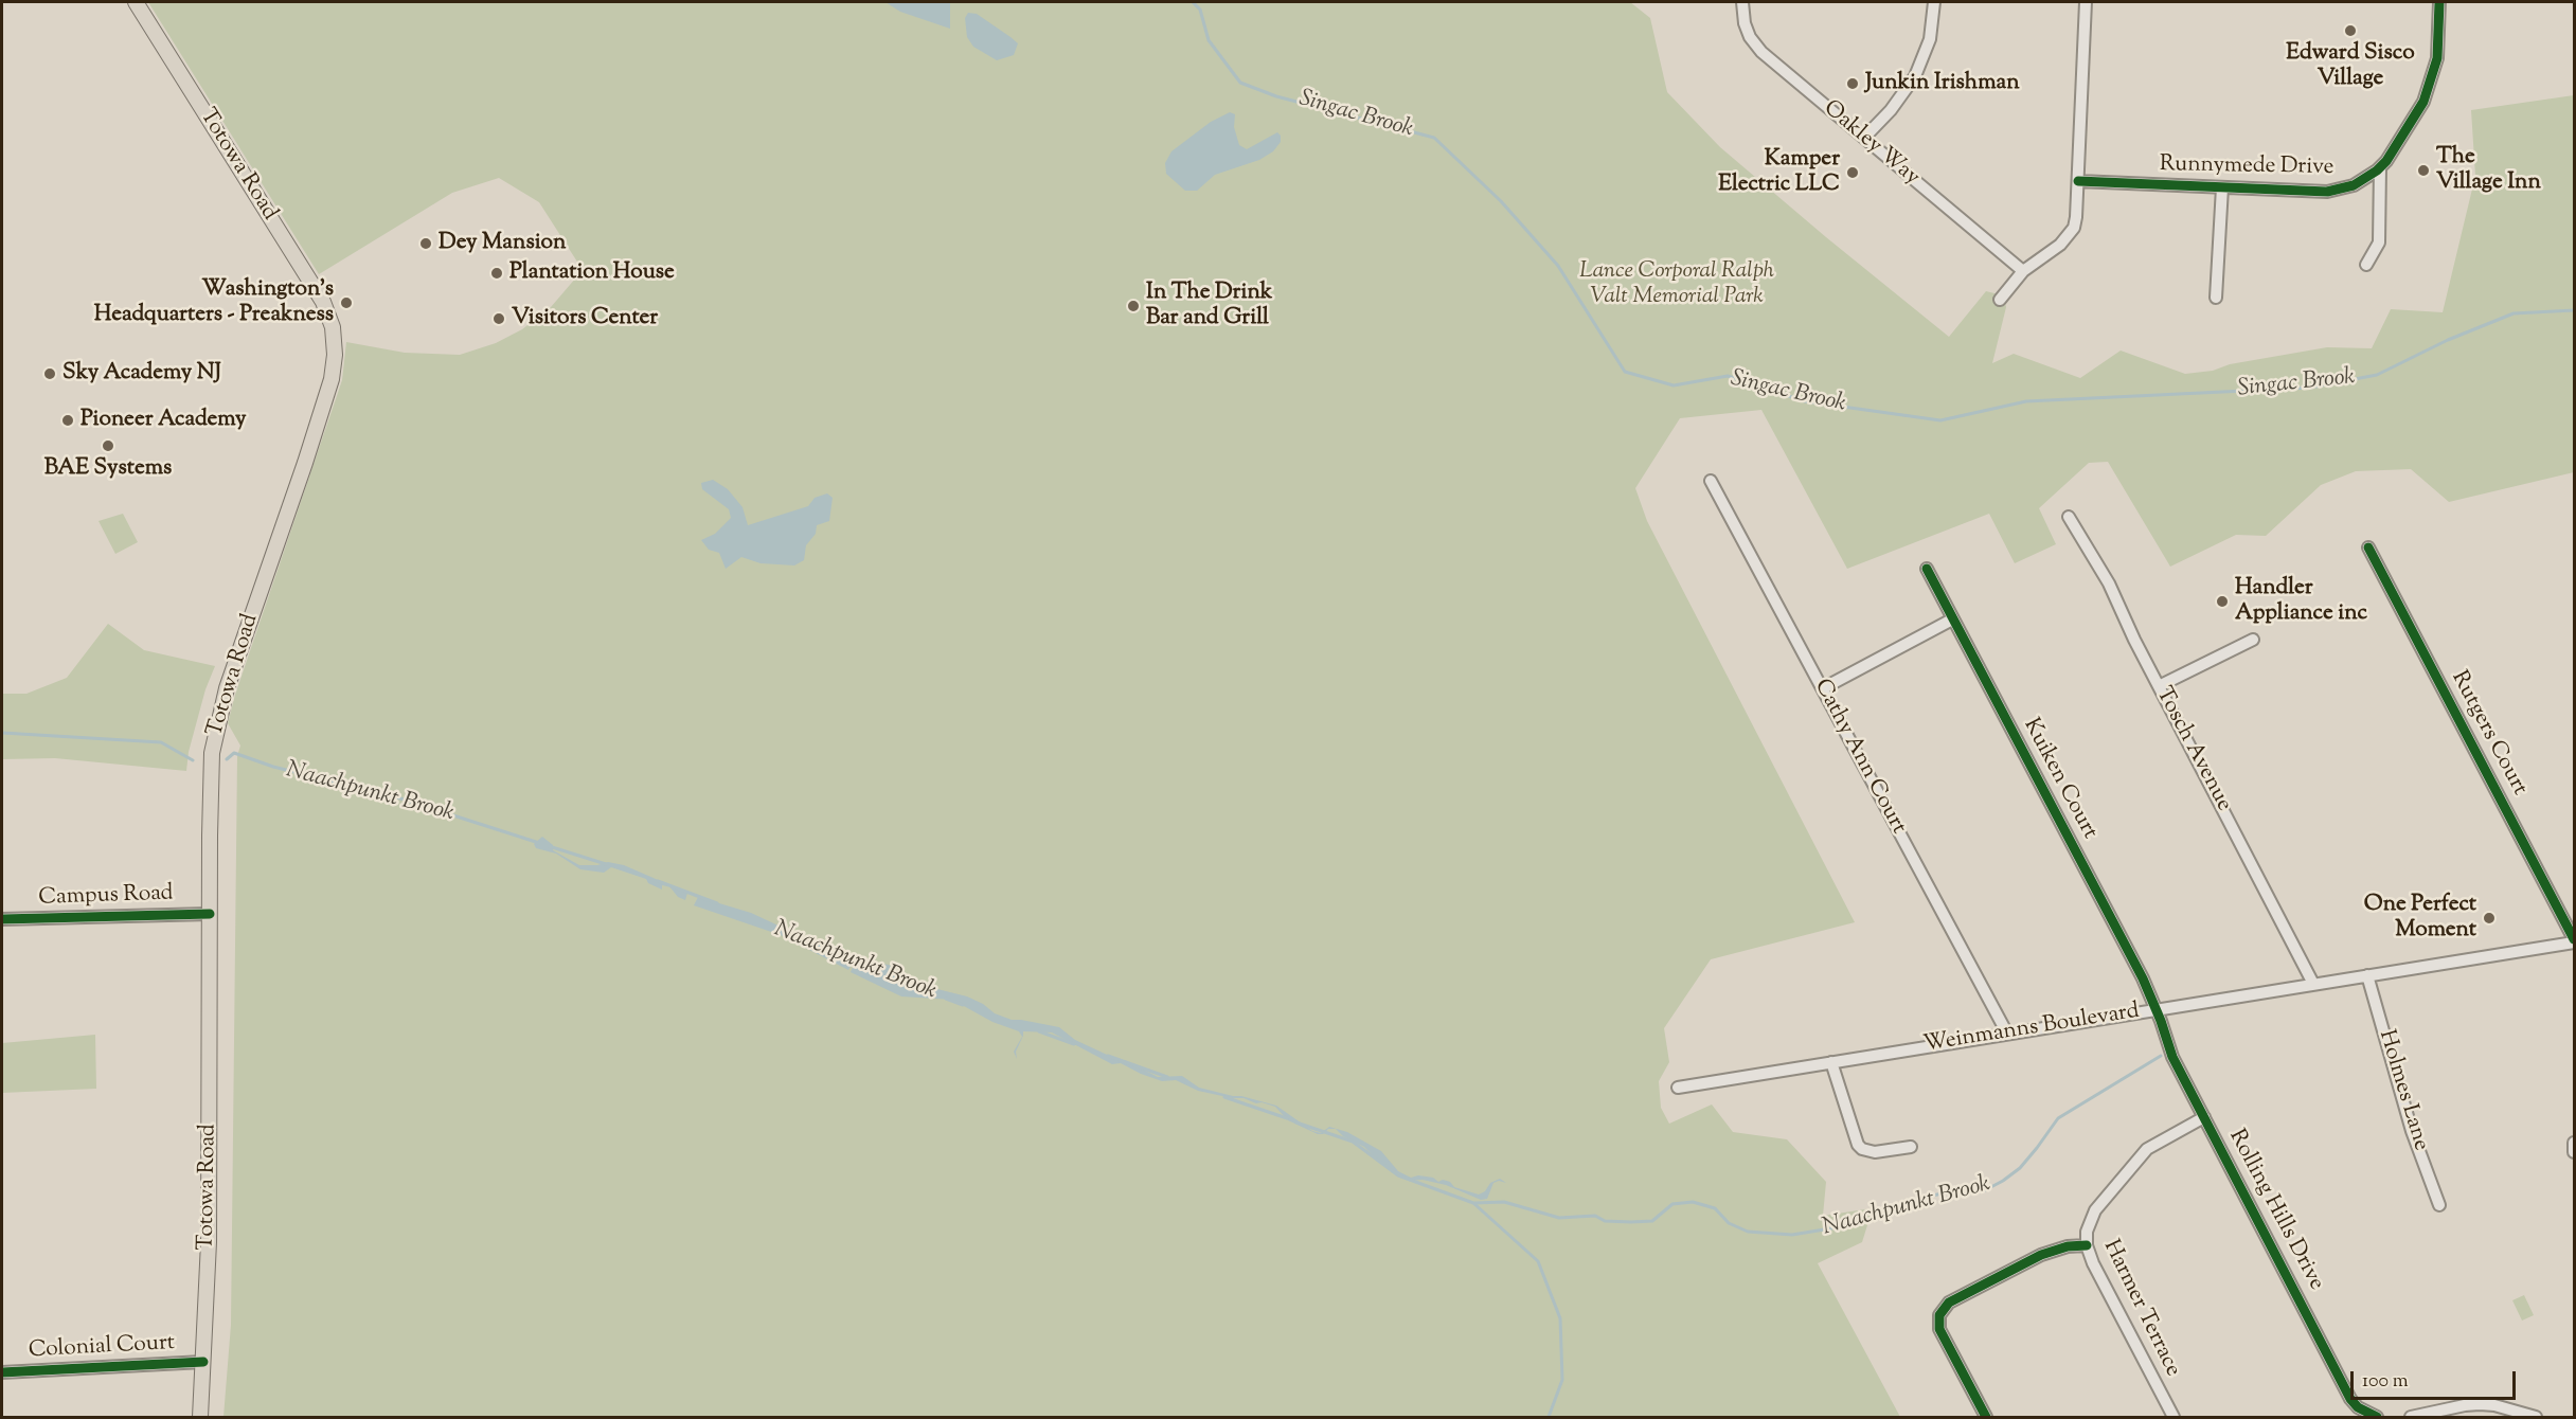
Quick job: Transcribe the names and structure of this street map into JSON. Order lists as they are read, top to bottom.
{
  "streets": {
    "main road": ["Totowa Road"],
    "street": [
      "Oakley Way",
      "Runnymede Drive",
      "Rutgers Court",
      "Tosch Avenue",
      "Cathy Ann Court",
      "Kuiken Court",
      "Campus Road",
      "Weinmanns Boulevard",
      "Holmes Lane",
      "Rolling Hills Drive",
      "Harmer Terrace",
      "Colonial Court"
    ]
  },
  "crossings": [
    ["Totowa Road", "Campus Road"],
    ["Totowa Road", "Colonial Court"],
    ["Rutgers Court", "Weinmanns Boulevard"],
    ["Tosch Avenue", "Weinmanns Boulevard"],
    ["Cathy Ann Court", "Weinmanns Boulevard"],
    ["Kuiken Court", "Weinmanns Boulevard"],
    ["Kuiken Court", "Rolling Hills Drive"],
    ["Weinmanns Boulevard", "Holmes Lane"],
    ["Weinmanns Boulevard", "Rolling Hills Drive"],
    ["Rolling Hills Drive", "Harmer Terrace"]
  ],
  "water": ["Singac Brook", "Naachpunkt Brook"],
  "parks": ["Lance Corporal Ralph Valt Memorial Park"],
  "places": [
    "Edward Sisco Village",
    "Junkin Irishman",
    "The Village Inn",
    "Kamper Electric LLC",
    "Dey Mansion",
    "Plantation House",
    "Washington's Headquarters - Preakness",
    "In The Drink Bar and Grill",
    "Visitors Center",
    "Sky Academy NJ",
    "Pioneer Academy",
    "BAE Systems",
    "Handler Appliance inc",
    "One Perfect Moment"
  ],
  "scale_bar": "100 m"
}
